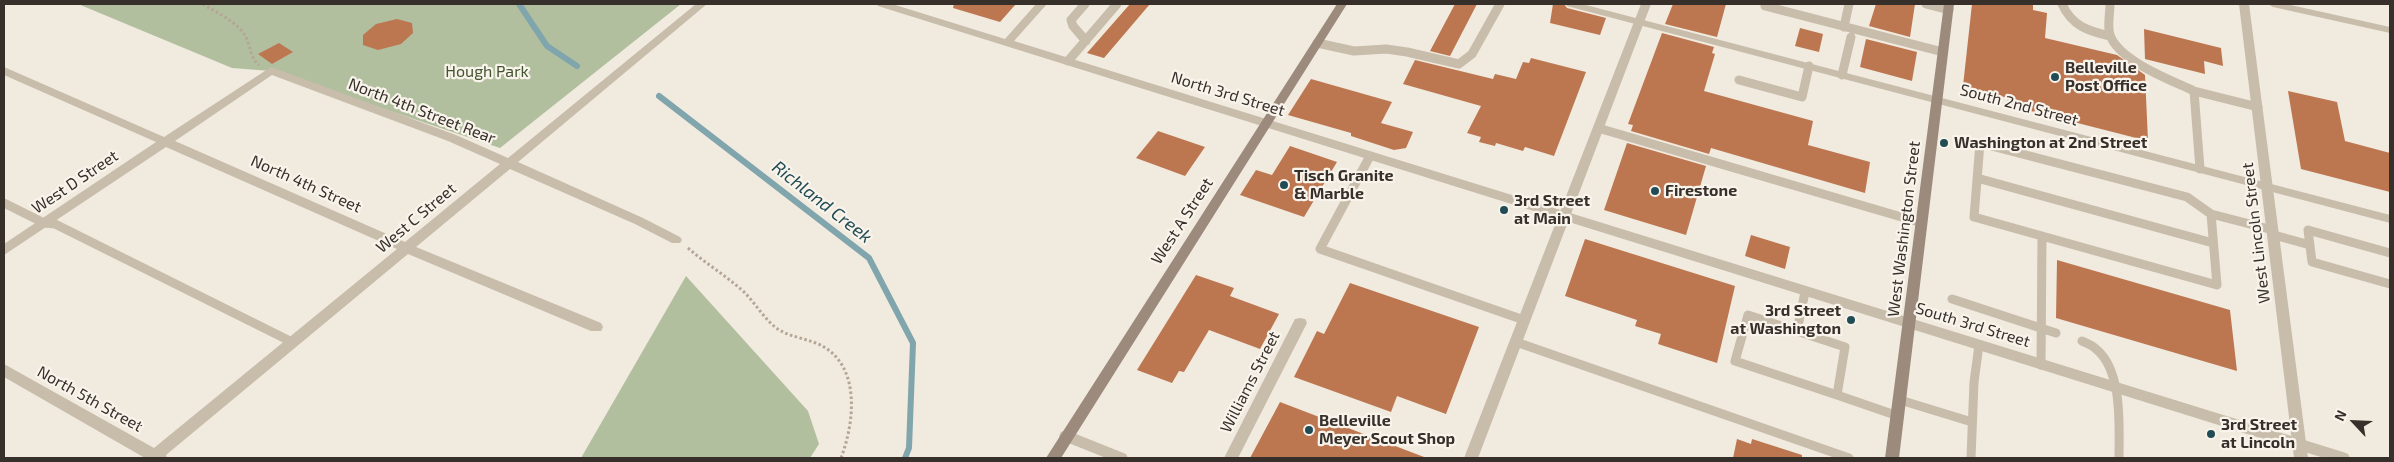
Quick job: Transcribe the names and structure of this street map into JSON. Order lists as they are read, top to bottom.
{
  "streets": {
    "main road": ["West A Street", "West Washington Street"],
    "street": [
      "North 3rd Street",
      "South 2nd Street",
      "North 4th Street Rear",
      "West D Street",
      "North 4th Street",
      "West C Street",
      "West Lincoln Street",
      "South 3rd Street",
      "Williams Street",
      "North 5th Street"
    ]
  },
  "crossings": [
    ["North 3rd Street", "West A Street"],
    ["North 3rd Street", "South 3rd Street"],
    ["South 2nd Street", "West Washington Street"],
    ["South 2nd Street", "West Lincoln Street"],
    ["North 4th Street Rear", "West C Street"],
    ["West D Street", "North 4th Street"],
    ["North 4th Street", "West C Street"],
    ["West C Street", "North 5th Street"],
    ["West Washington Street", "South 3rd Street"],
    ["West Lincoln Street", "South 3rd Street"]
  ],
  "water": ["Richland Creek"],
  "parks": ["Hough Park"],
  "places": [
    "Belleville Post Office",
    "Washington at 2nd Street",
    "Tisch Granite & Marble",
    "Firestone",
    "3rd Street at Main",
    "3rd Street at Washington",
    "Belleville Meyer Scout Shop",
    "3rd Street at Lincoln"
  ],
  "north": "top left"
}
